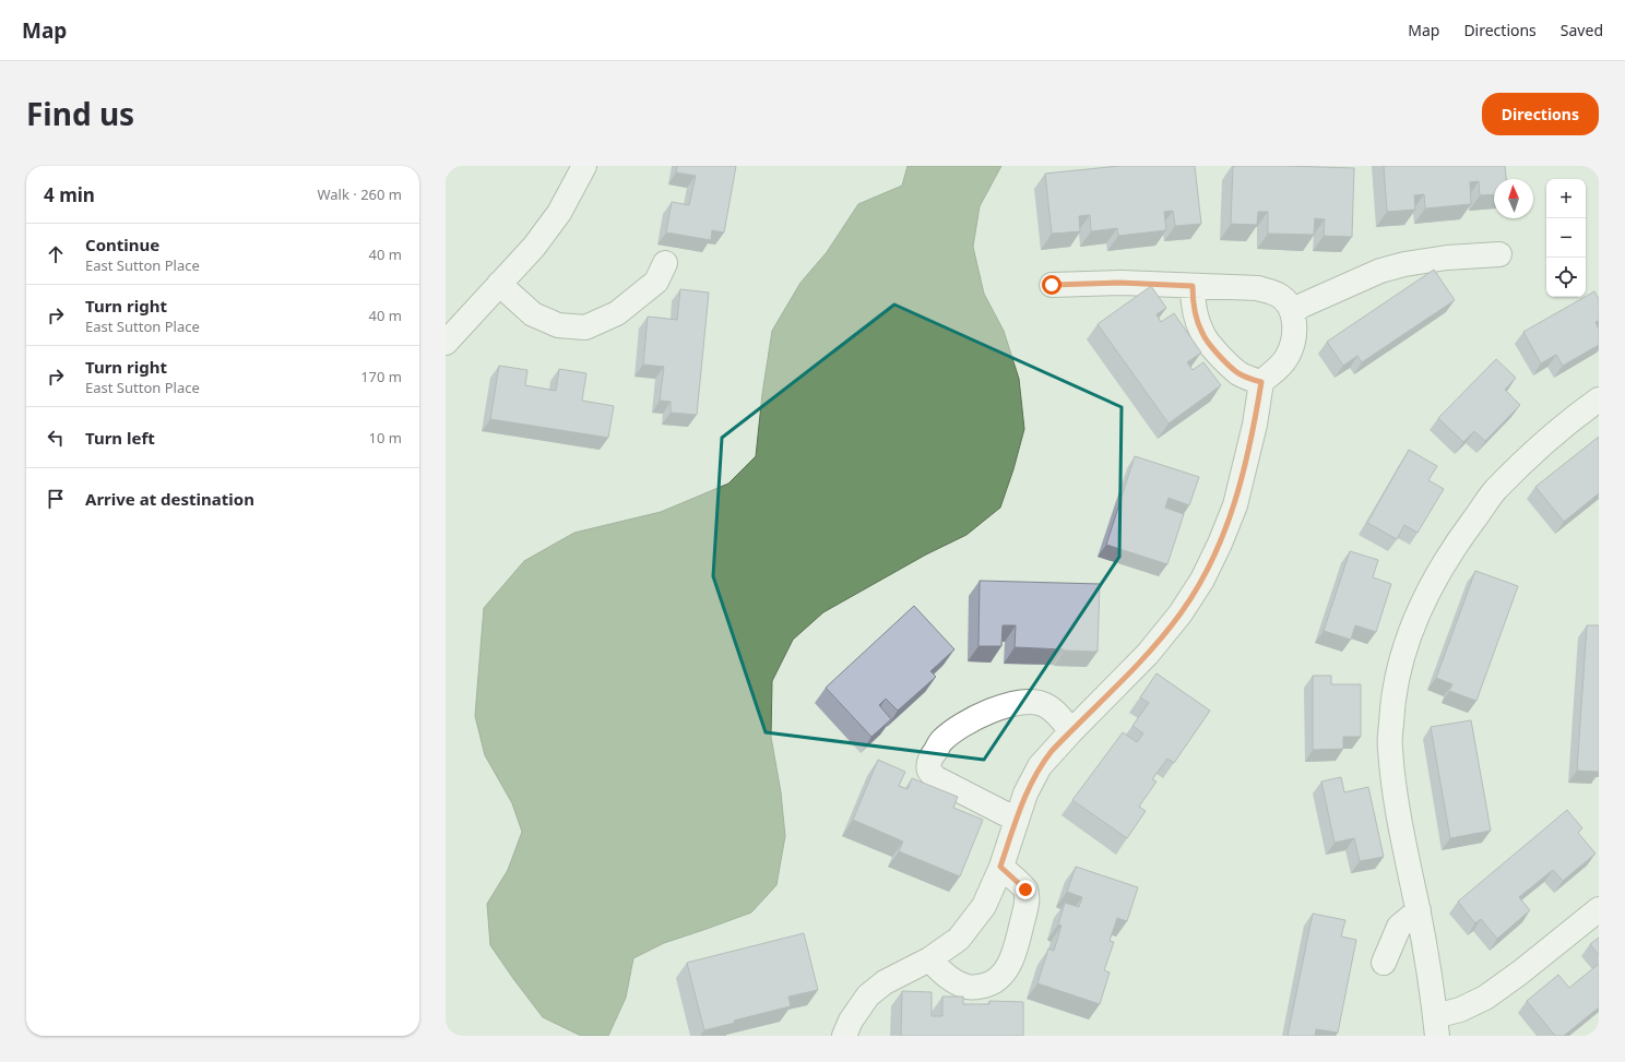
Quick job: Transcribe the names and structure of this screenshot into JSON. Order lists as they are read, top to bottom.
{
  "north": "top",
  "page": {
    "header": "Map",
    "nav": ["Map", "Directions", "Saved"],
    "title": "Find us",
    "buttons": "Directions",
    "heading": ["4 min", "Walk · 260 m"],
    "map_buttons": ["+", "−"],
    "list": [
      ["Continue", "East Sutton Place", "40 m"],
      ["Turn right", "East Sutton Place", "40 m"],
      ["Turn right", "East Sutton Place", "170 m"],
      ["Turn left", "10 m"],
      "Arrive at destination"
    ]
  }
}
